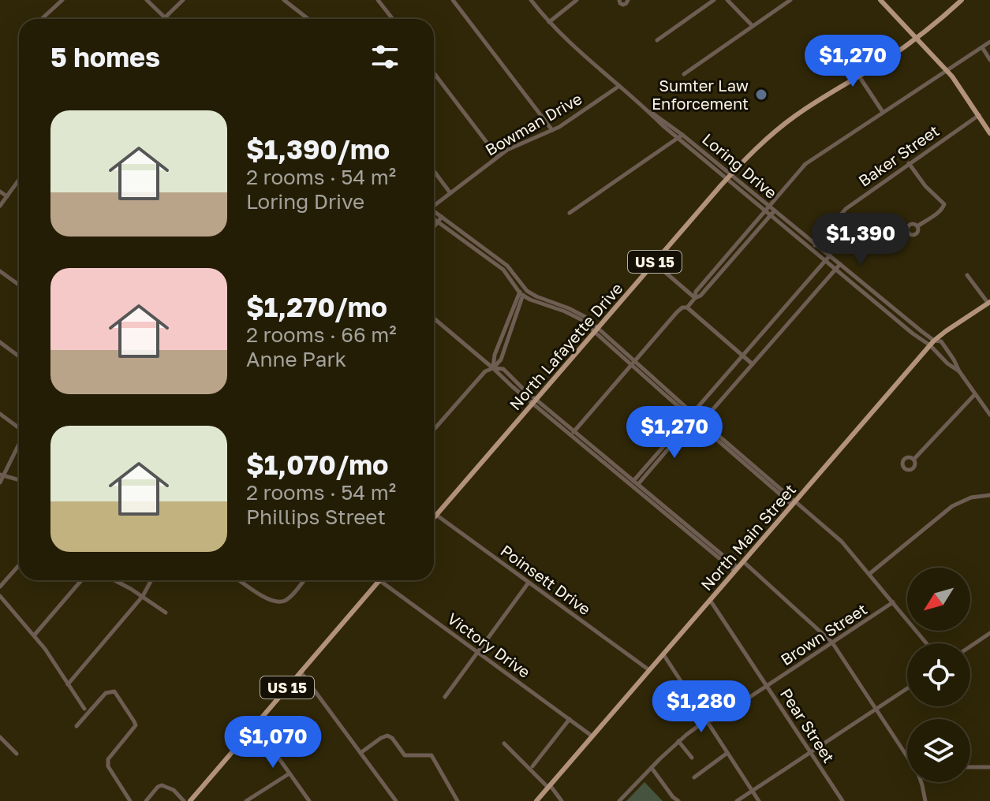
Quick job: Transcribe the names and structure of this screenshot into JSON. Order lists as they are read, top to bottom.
{
  "streets": {
    "main road": ["US 15", "North Lafayette Drive", "North Main Street"],
    "street": [
      "Bowman Drive",
      "Baker Street",
      "Loring Drive",
      "Poinsett Drive",
      "Brown Street",
      "Victory Drive",
      "Pear Street"
    ]
  },
  "crossings": [
    ["Bowman Drive", "Loring Drive"],
    ["Baker Street", "Loring Drive"],
    ["Loring Drive", "North Lafayette Drive"],
    ["Loring Drive", "North Main Street"],
    ["US 15", "Victory Drive"],
    ["North Lafayette Drive", "Poinsett Drive"],
    ["North Main Street", "Poinsett Drive"],
    ["North Main Street", "Victory Drive"],
    ["North Main Street", "Pear Street"],
    ["Brown Street", "Pear Street"]
  ],
  "places": ["Sumter Law Enforcement"],
  "north": "bottom left",
  "page": {
    "heading": "5 homes",
    "price": [
      "$1,270",
      "$1,390",
      "$1,270",
      "$1,280",
      "$1,070"
    ],
    "list": [
      {
        "name": "$1,390/mo",
        "note": "2 rooms · 54 m² · Loring Drive"
      },
      {
        "name": "$1,270/mo",
        "note": "2 rooms · 66 m² · Anne Park"
      },
      {
        "name": "$1,070/mo",
        "note": "2 rooms · 54 m² · Phillips Street"
      }
    ]
  }
}
